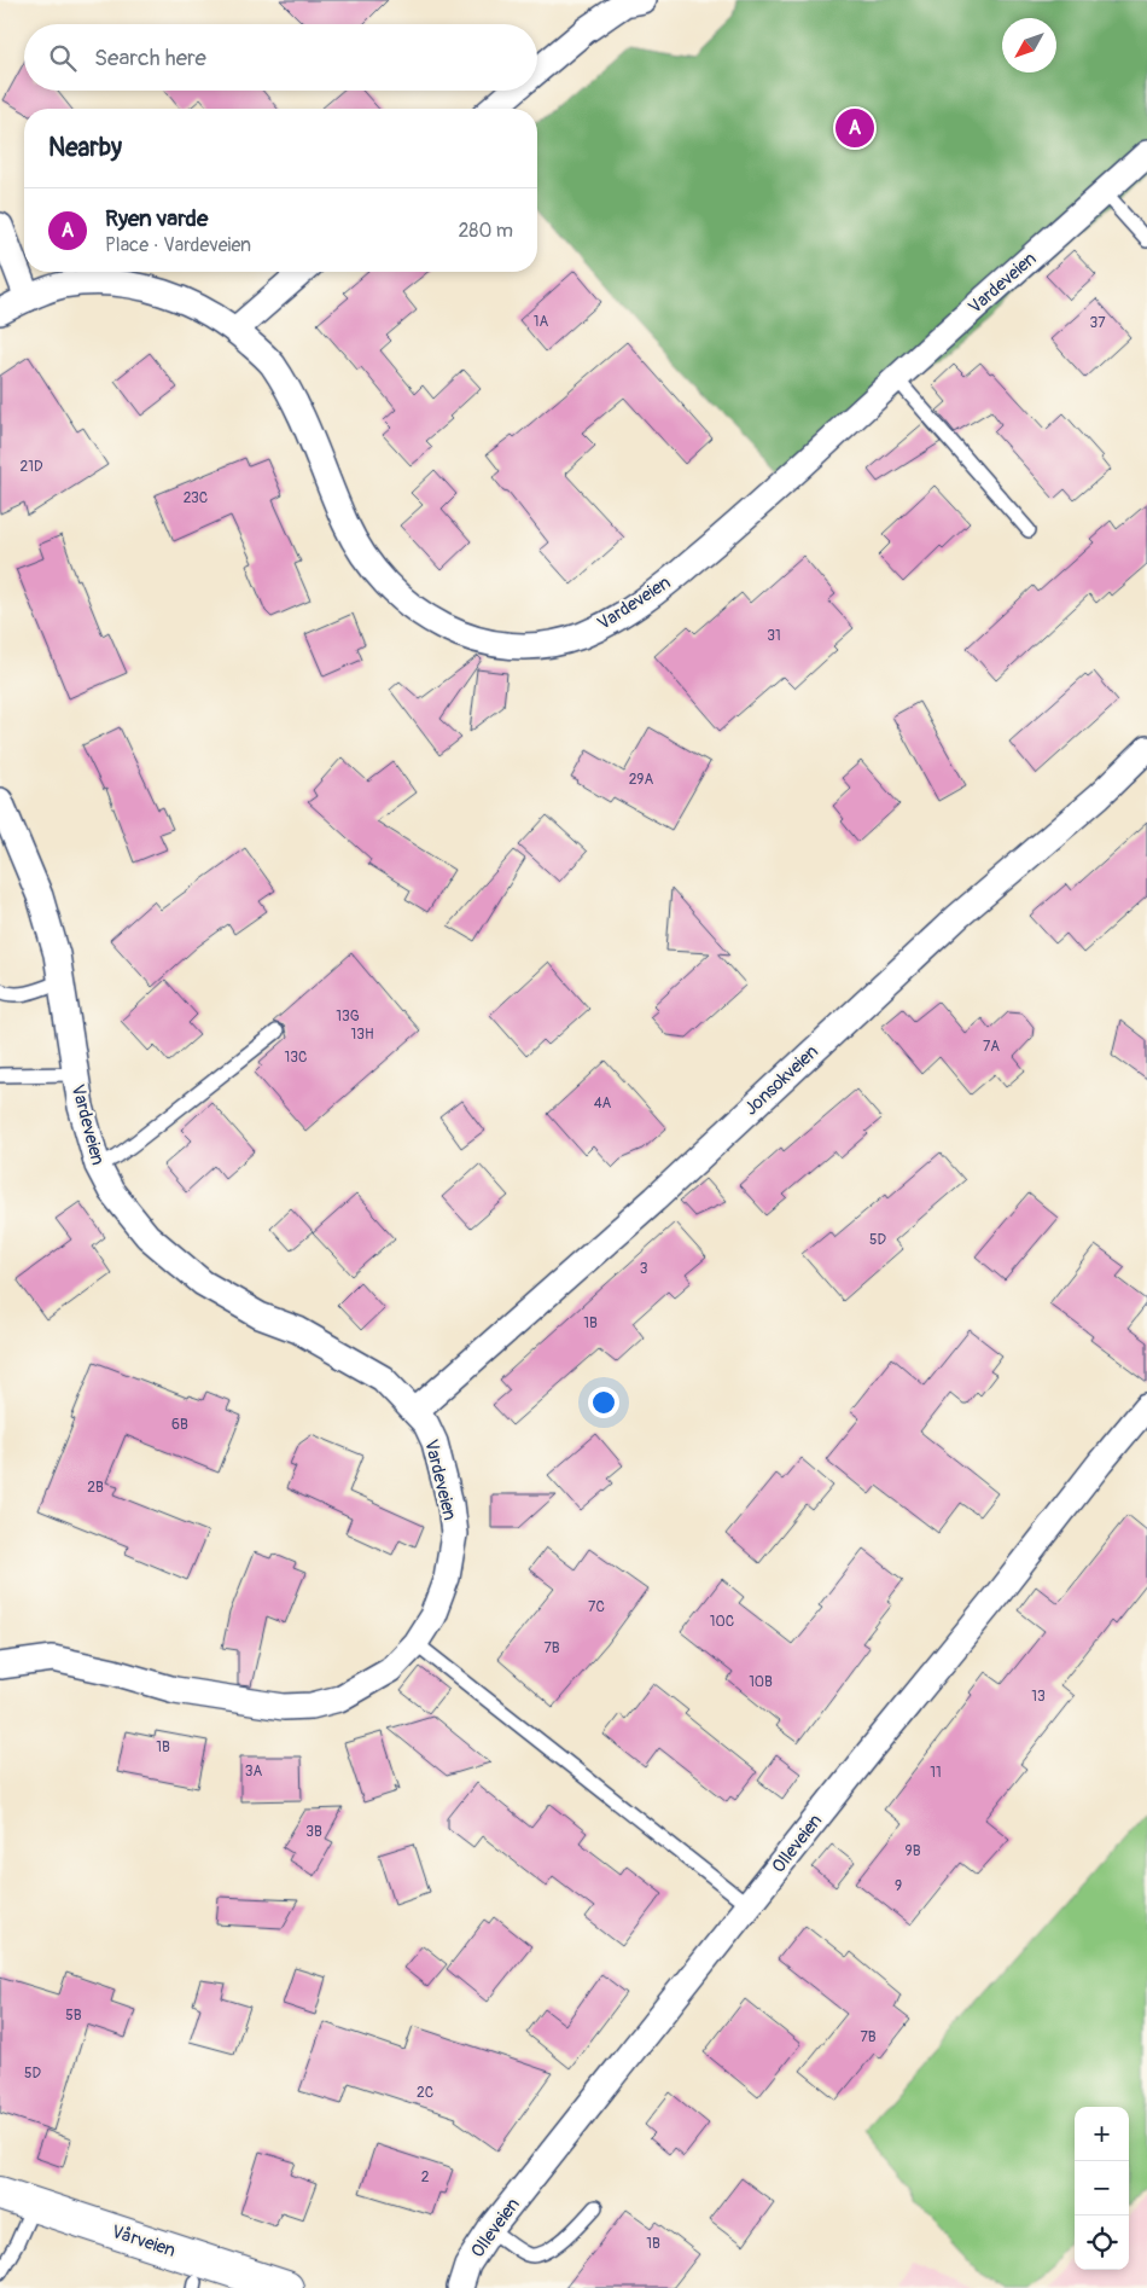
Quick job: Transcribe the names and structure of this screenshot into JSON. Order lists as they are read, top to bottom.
{
  "streets": {
    "street": [
      "Vardeveien",
      "Jonsokveien",
      "Olleveien",
      "Vårveien"
    ]
  },
  "crossings": [
    ["Vardeveien", "Jonsokveien"]
  ],
  "house_numbers": [
    "1A",
    "37",
    "21D",
    "23C",
    "31",
    "29A",
    "13G",
    "13H",
    "7A",
    "13C",
    "4A",
    "5D",
    "3",
    "1B",
    "6B",
    "2B",
    "7C",
    "10C",
    "7B",
    "10B",
    "13",
    "1B",
    "3A",
    "11",
    "3B",
    "9B",
    "9",
    "5B",
    "7B",
    "5D",
    "2C",
    "2",
    "1B"
  ],
  "north": "bottom left",
  "page": {
    "search": "Search here",
    "pins": "A",
    "heading": "Nearby",
    "list": [
      {
        "mark": "A",
        "name": "Ryen varde",
        "note": "Place · Vardeveien",
        "value": "280 m"
      }
    ],
    "map_buttons": ["+", "−"]
  }
}
